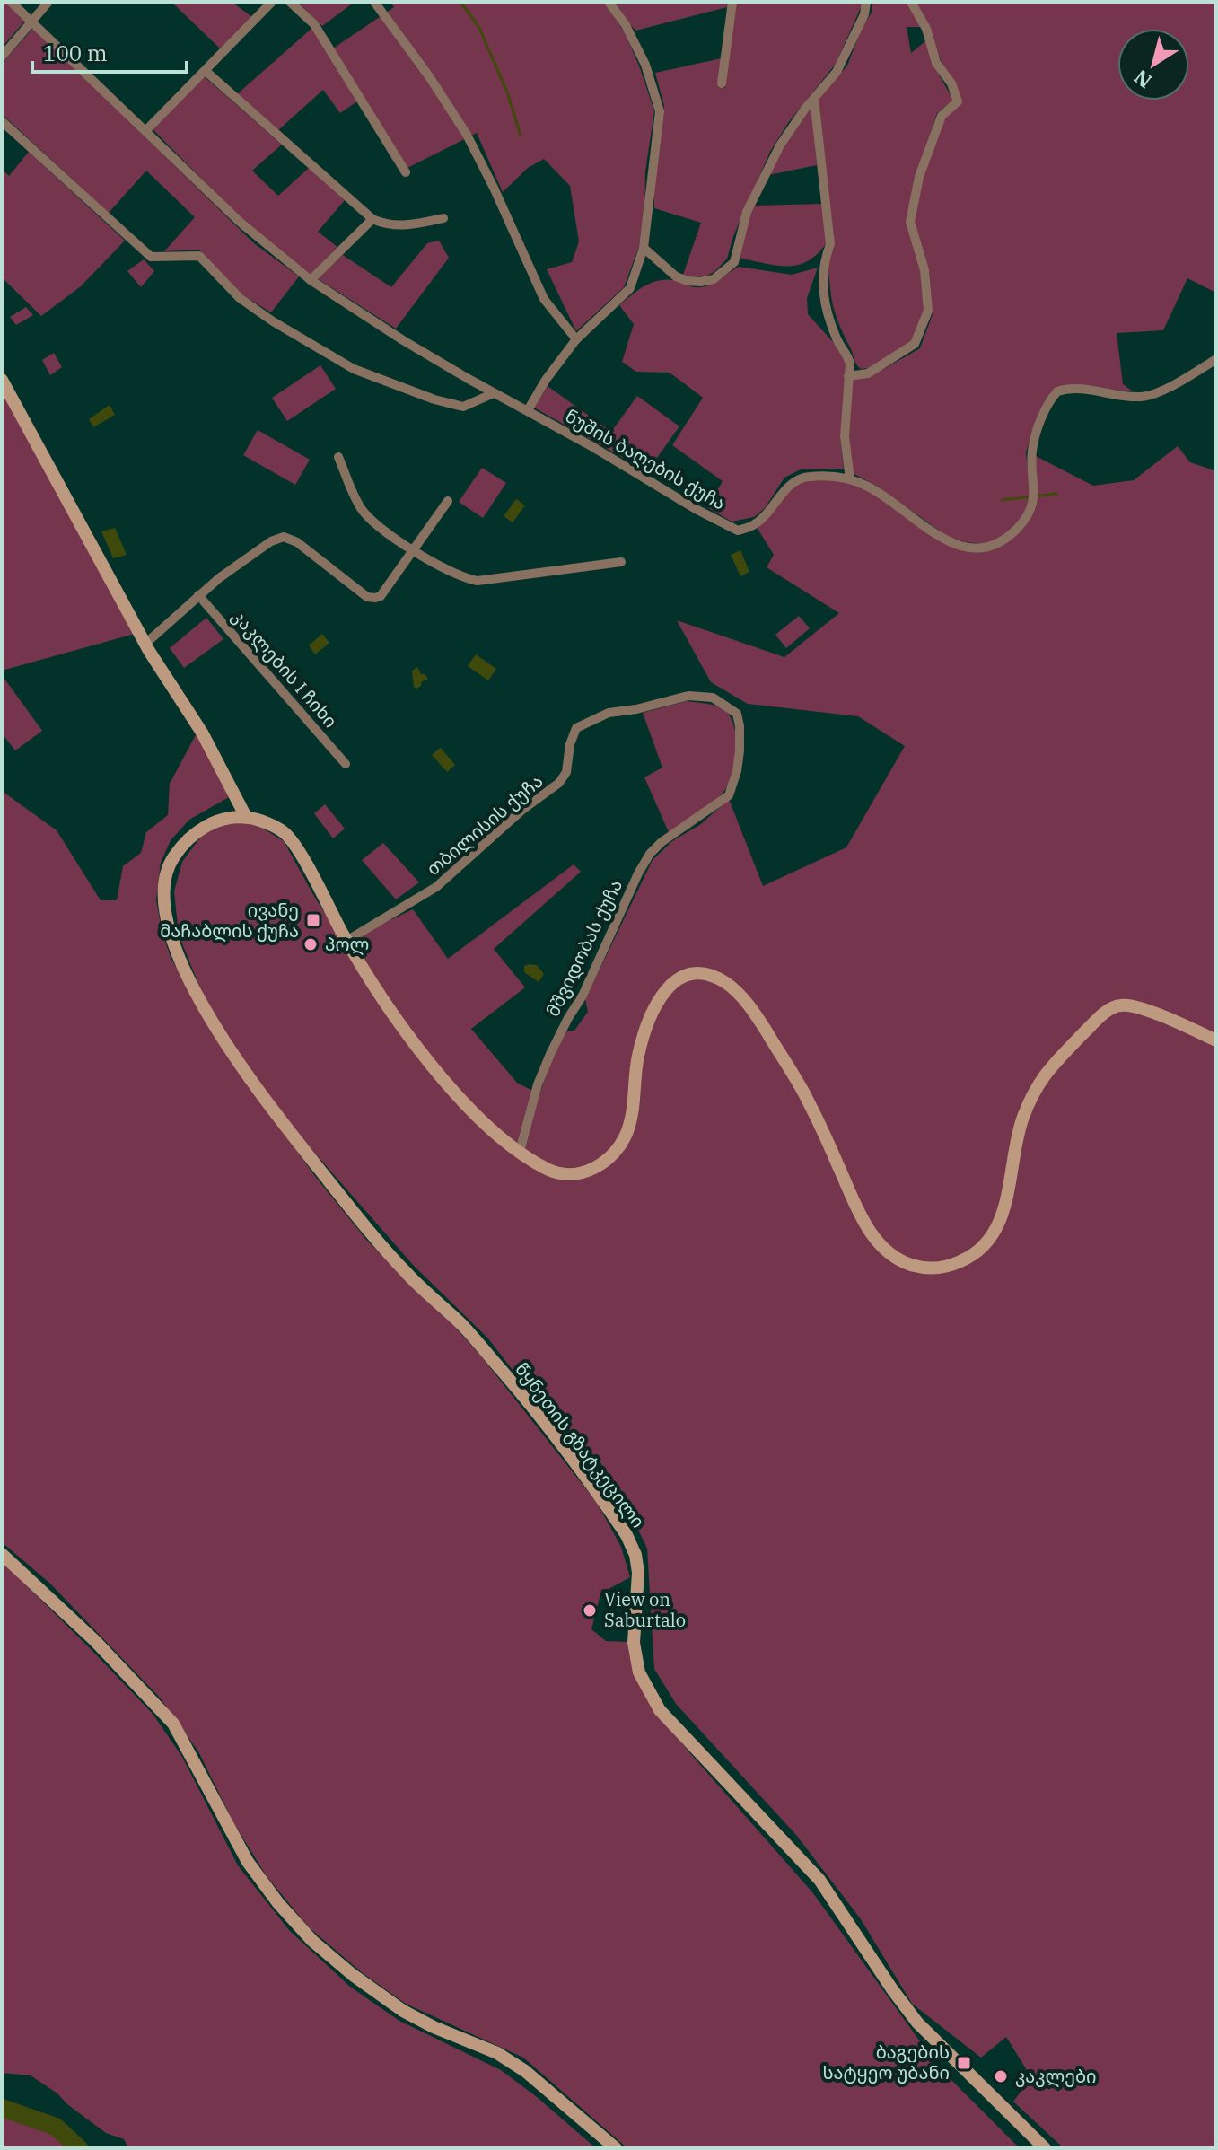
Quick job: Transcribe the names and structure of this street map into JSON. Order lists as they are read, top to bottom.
{
  "streets": {
    "main road": ["წყნეთის გზატკეცილი"],
    "street": [
      "ნუშის ბაღების ქუჩა",
      "კაკლების I ჩიხი",
      "თბილისის ქუჩა",
      "მშვიდობას ქუჩა"
    ]
  },
  "crossings": [
    ["თბილისის ქუჩა", "მშვიდობას ქუჩა"]
  ],
  "places": {
    "transit": ["ივანე მაჩაბლის ქუჩა", "ბაგების სატყეო უბანი"],
    "other": ["პოლ", "View on Saburtalo", "კაკლები"]
  },
  "scale_bar": "100 m",
  "north": "bottom left"
}
